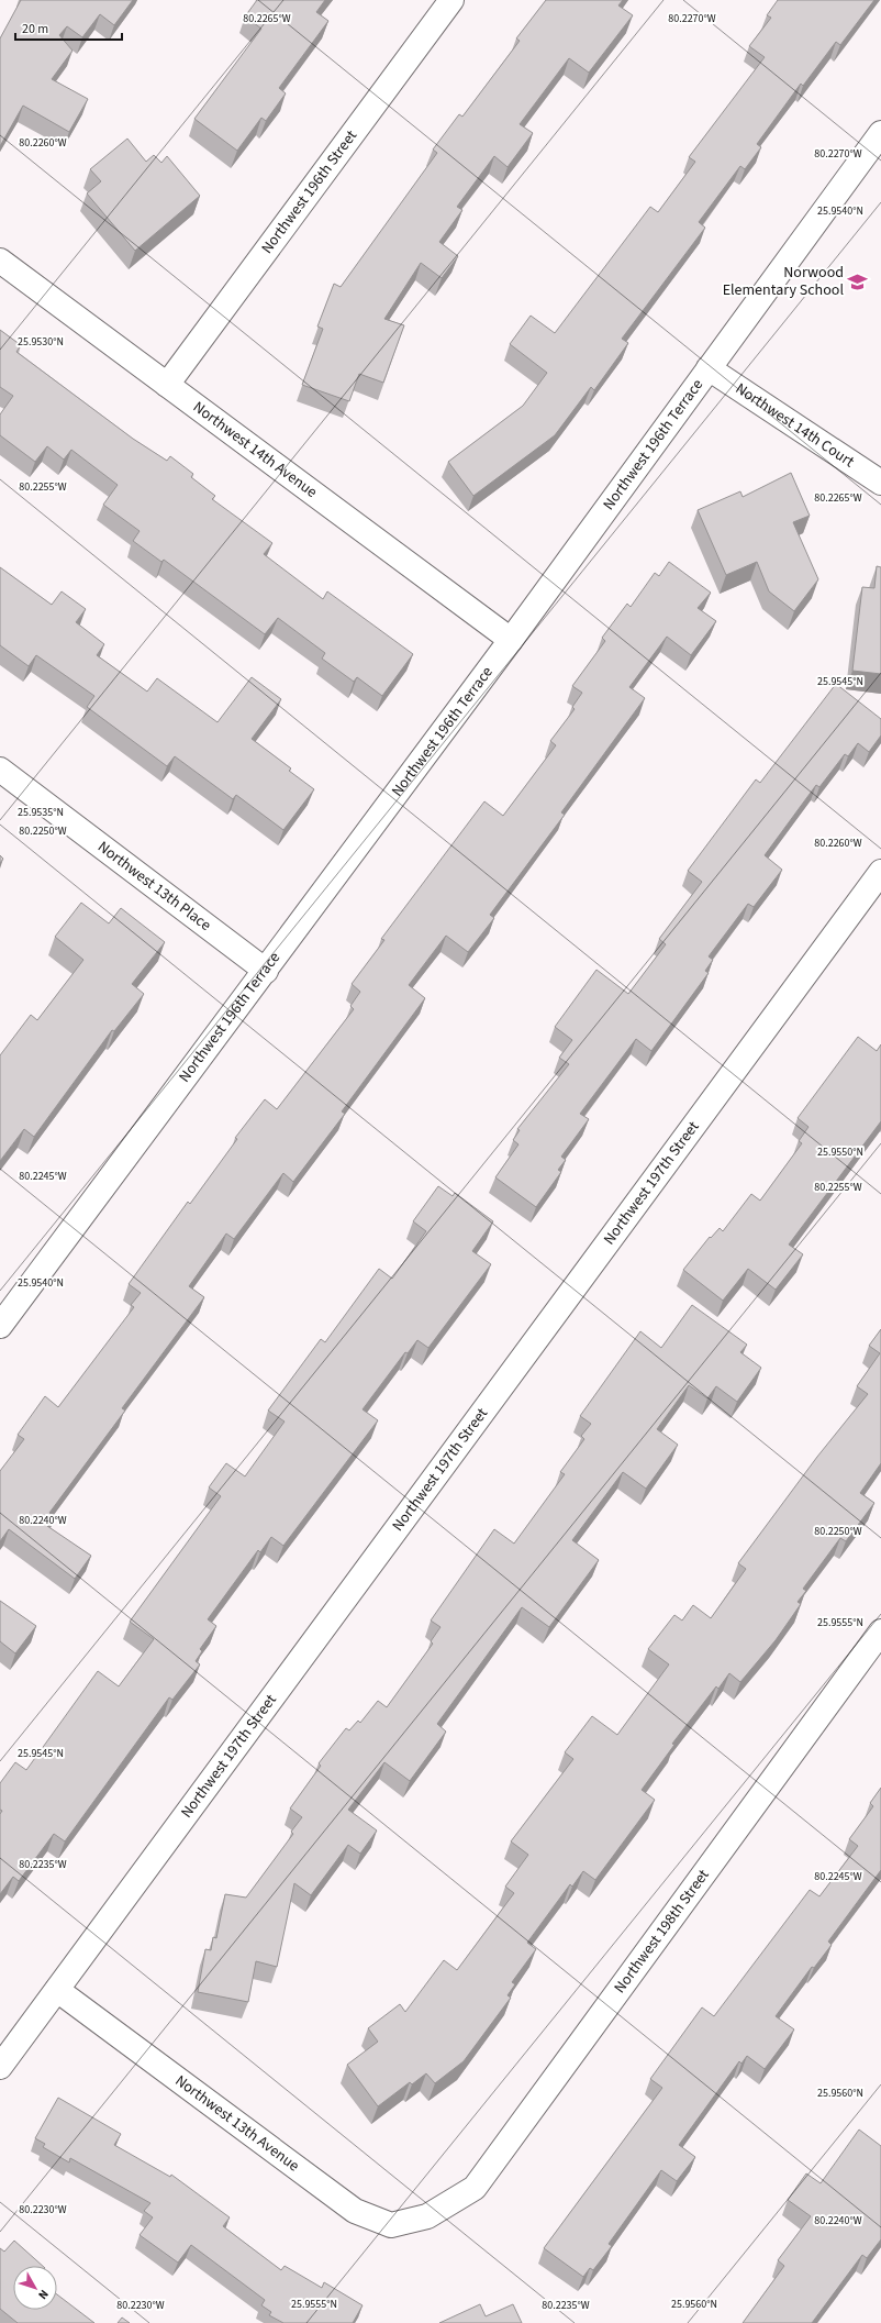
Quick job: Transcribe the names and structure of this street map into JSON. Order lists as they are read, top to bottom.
{
  "streets": {
    "street": [
      "Northwest 196th Street",
      "Northwest 14th Court",
      "Northwest 196th Terrace",
      "Northwest 14th Avenue",
      "Northwest 13th Place",
      "Northwest 197th Street",
      "Northwest 198th Street",
      "Northwest 13th Avenue"
    ]
  },
  "crossings": [
    ["Northwest 196th Street", "Northwest 14th Avenue"],
    ["Northwest 14th Court", "Northwest 196th Terrace"],
    ["Northwest 196th Terrace", "Northwest 14th Avenue"],
    ["Northwest 196th Terrace", "Northwest 13th Place"],
    ["Northwest 197th Street", "Northwest 13th Avenue"],
    ["Northwest 198th Street", "Northwest 13th Avenue"]
  ],
  "places": {
    "school or university": ["Norwood Elementary School"]
  },
  "scale_bar": "20 m",
  "north": "bottom right",
  "coordinates": [
    "80.2265°W",
    "80.2270°W",
    "80.2260°W",
    "25.9540°N",
    "25.9530°N",
    "80.2255°W",
    "25.9545°N",
    "25.9535°N",
    "80.2250°W",
    "25.9550°N",
    "80.2245°W",
    "80.2240°W",
    "25.9555°N",
    "80.2235°W",
    "25.9560°N",
    "80.2230°W"
  ]
}
